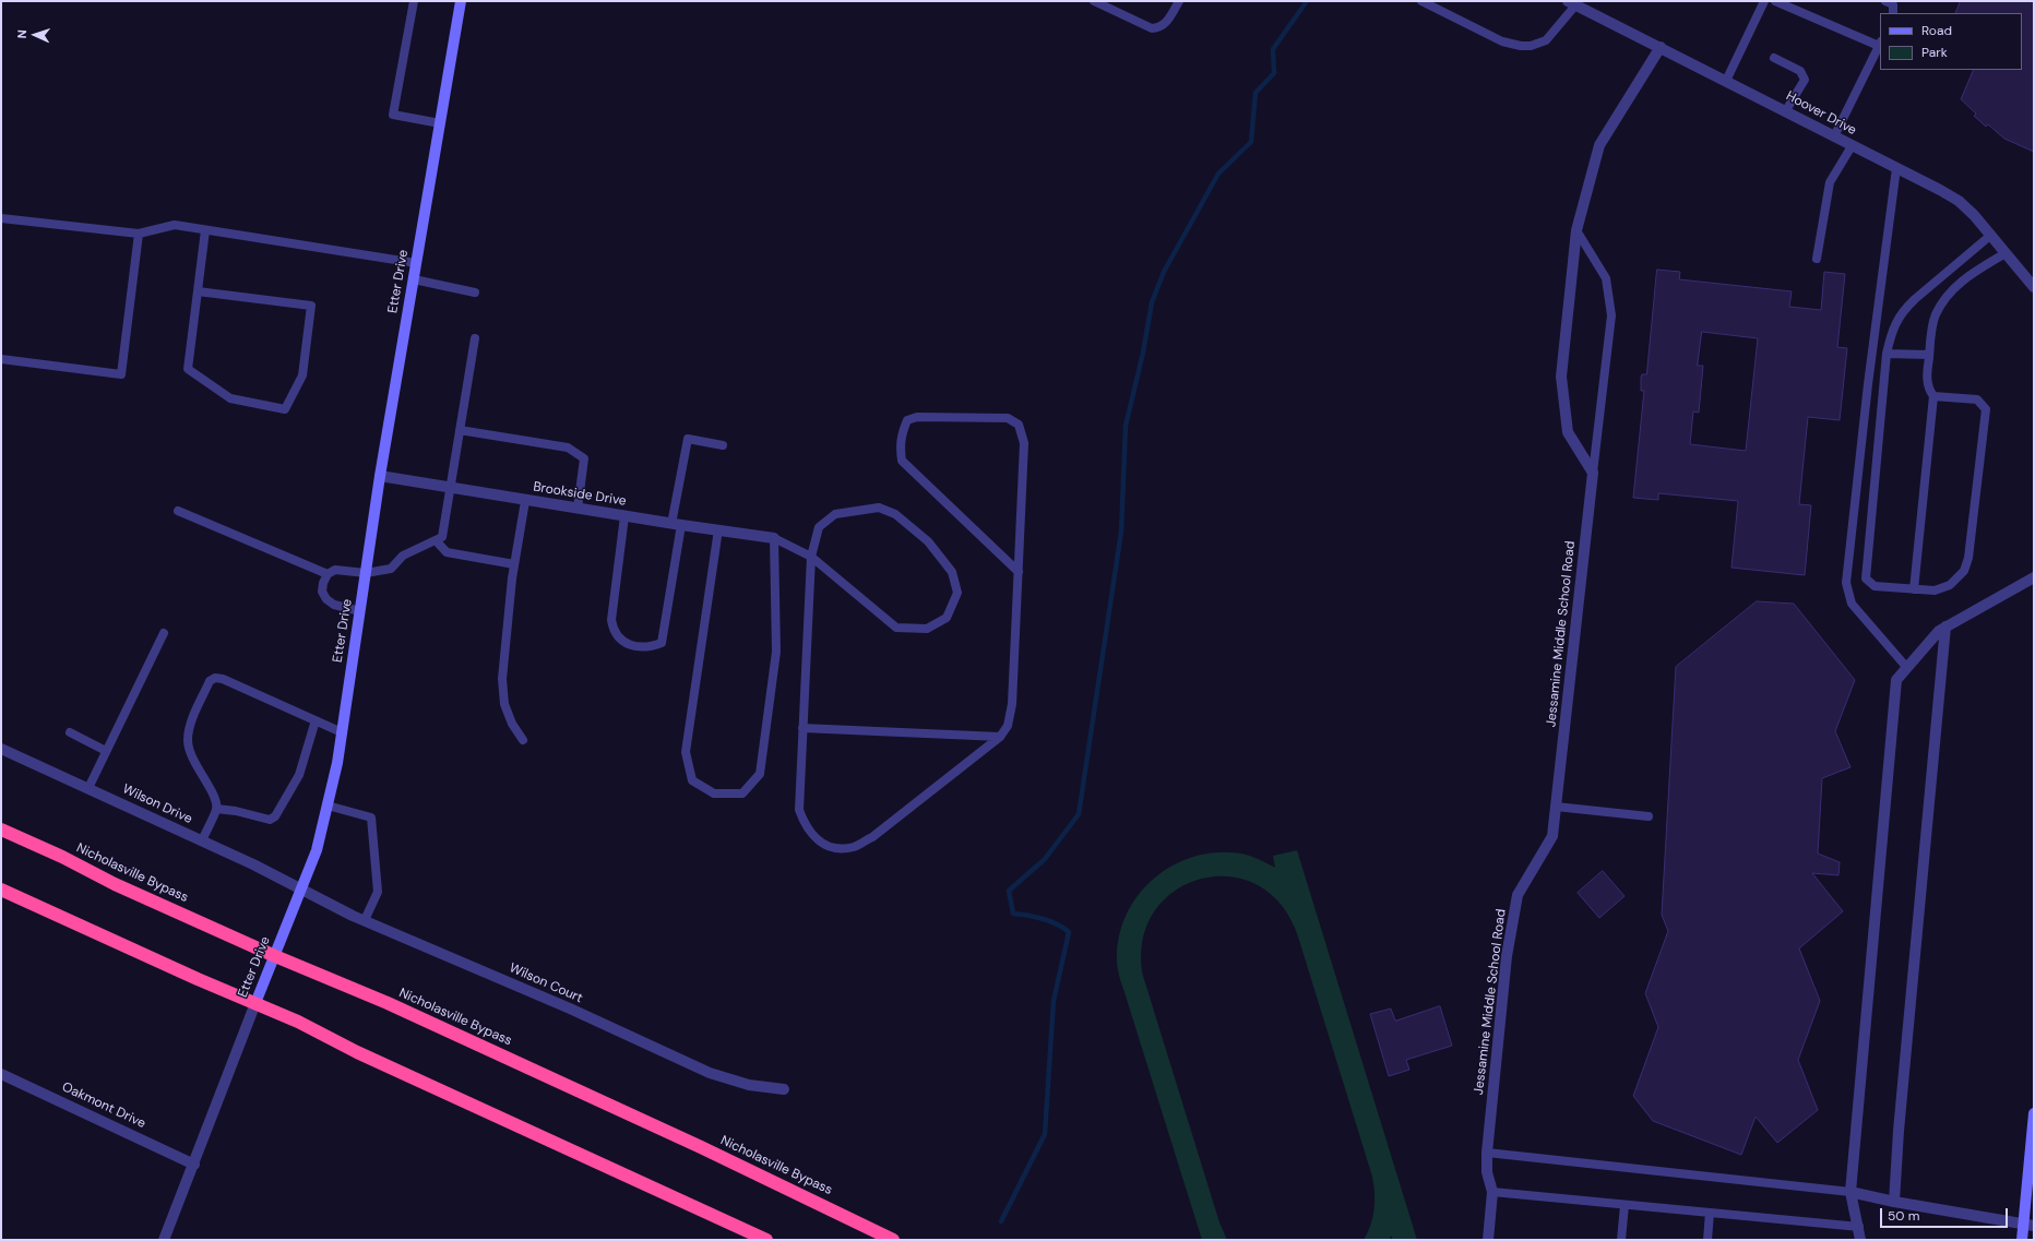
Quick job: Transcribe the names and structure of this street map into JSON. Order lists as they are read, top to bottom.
{
  "streets": {
    "highway": ["Nicholasville Bypass"],
    "street": [
      "Hoover Drive",
      "Etter Drive",
      "Brookside Drive",
      "Jessamine Middle School Road",
      "Wilson Drive",
      "Wilson Court",
      "Oakmont Drive"
    ]
  },
  "crossings": [
    ["Etter Drive", "Brookside Drive"],
    ["Etter Drive", "Wilson Drive"],
    ["Etter Drive", "Nicholasville Bypass"],
    ["Etter Drive", "Wilson Court"],
    ["Etter Drive", "Oakmont Drive"],
    ["Wilson Drive", "Wilson Court"]
  ],
  "legend": ["Road", "Park"],
  "scale_bar": "50 m",
  "north": "left"
}
